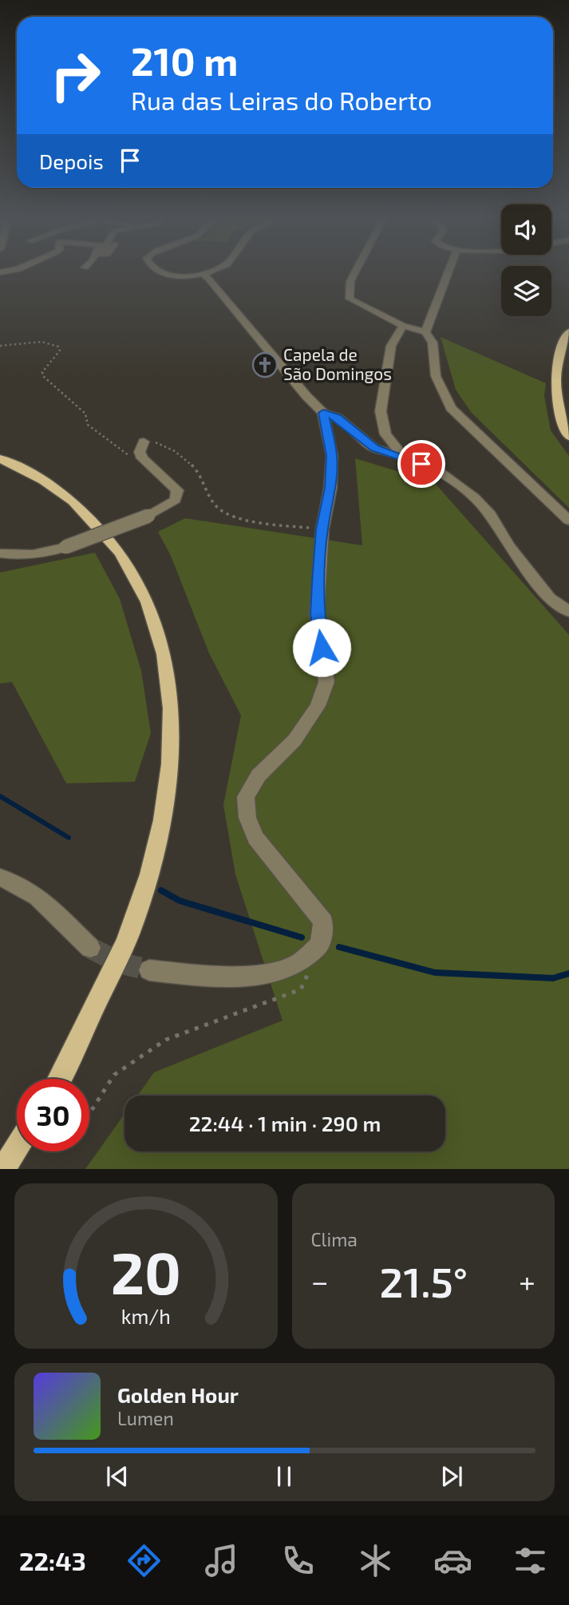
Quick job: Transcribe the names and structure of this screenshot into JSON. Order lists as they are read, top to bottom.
{
  "places": {
    "church": ["Capela de São Domingos"]
  },
  "page": {
    "turn": ["210 m", "Rua das Leiras do Roberto"],
    "then": "Depois",
    "limit": "30",
    "trip": "22:44 · 1 min · 290 m",
    "tile": "Clima",
    "heat": ["−", "21.5°", "+"],
    "song": ["Golden Hour", "Lumen"],
    "tabs": "22:43",
    "gauge": ["20", "km/h"]
  }
}
